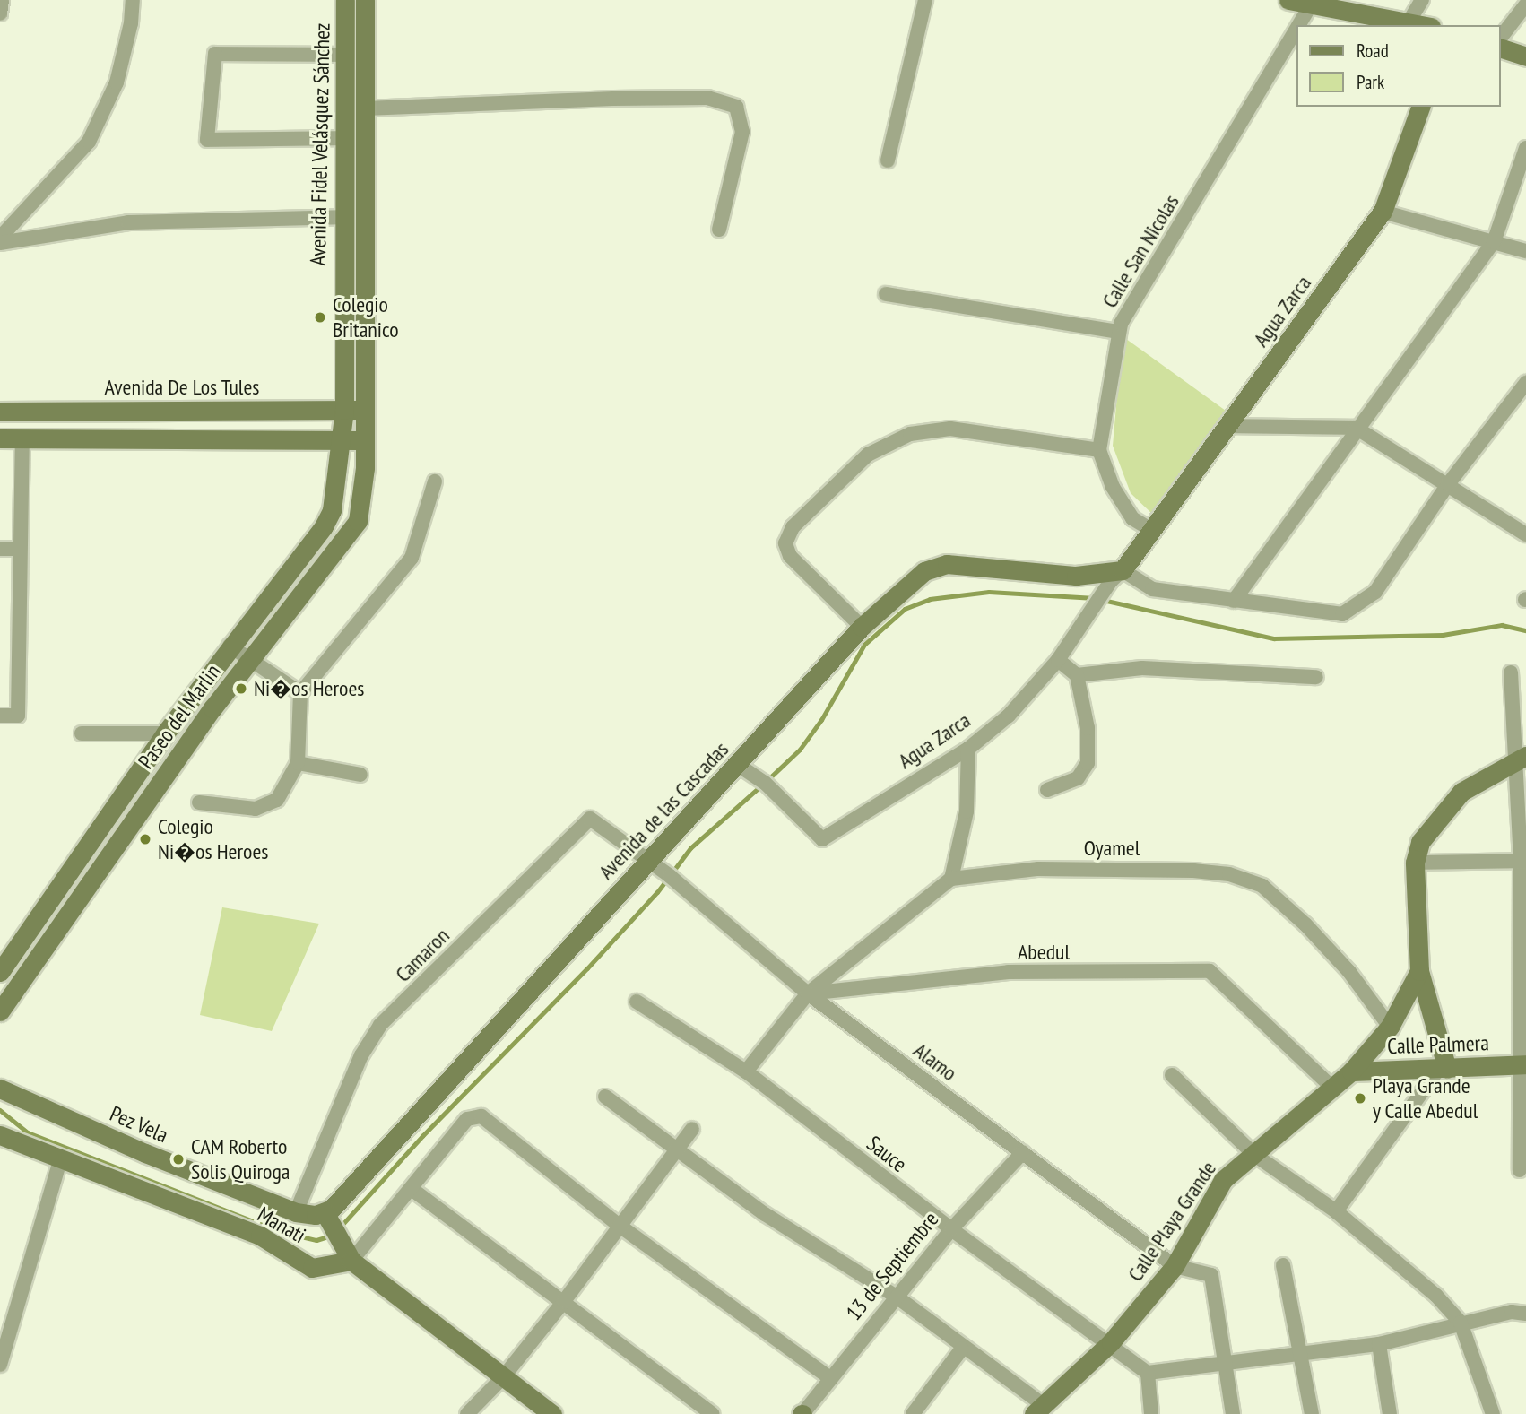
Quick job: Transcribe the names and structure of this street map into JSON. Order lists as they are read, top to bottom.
{
  "streets": {
    "street": [
      "Avenida Fidel Velásquez Sánchez",
      "Calle San Nicolas",
      "Agua Zarca",
      "Avenida De Los Tules",
      "Paseo del Marlin",
      "Avenida de las Cascadas",
      "Oyamel",
      "Abedul",
      "Camaron",
      "Calle Palmera",
      "Alamo",
      "Pez Vela",
      "Sauce",
      "Calle Playa Grande",
      "Manati",
      "13 de Septiembre"
    ]
  },
  "crossings": [
    ["Avenida Fidel Velásquez Sánchez", "Avenida De Los Tules"],
    ["Avenida Fidel Velásquez Sánchez", "Paseo del Marlin"],
    ["Agua Zarca", "Avenida de las Cascadas"],
    ["Avenida de las Cascadas", "Camaron"],
    ["Avenida de las Cascadas", "Alamo"],
    ["Oyamel", "Calle Playa Grande"],
    ["Abedul", "Alamo"],
    ["Abedul", "Calle Playa Grande"],
    ["Camaron", "Alamo"],
    ["Camaron", "Pez Vela"],
    ["Calle Palmera", "Calle Playa Grande"],
    ["Alamo", "Calle Playa Grande"],
    ["Alamo", "13 de Septiembre"],
    ["Sauce", "Calle Playa Grande"],
    ["Sauce", "13 de Septiembre"]
  ],
  "places": [
    "Colegio Britanico",
    "Ni�os Heroes",
    "Colegio Ni�os Heroes",
    "Playa Grande y Calle Abedul",
    "CAM Roberto Solis Quiroga"
  ],
  "legend": ["Road", "Park"]
}
